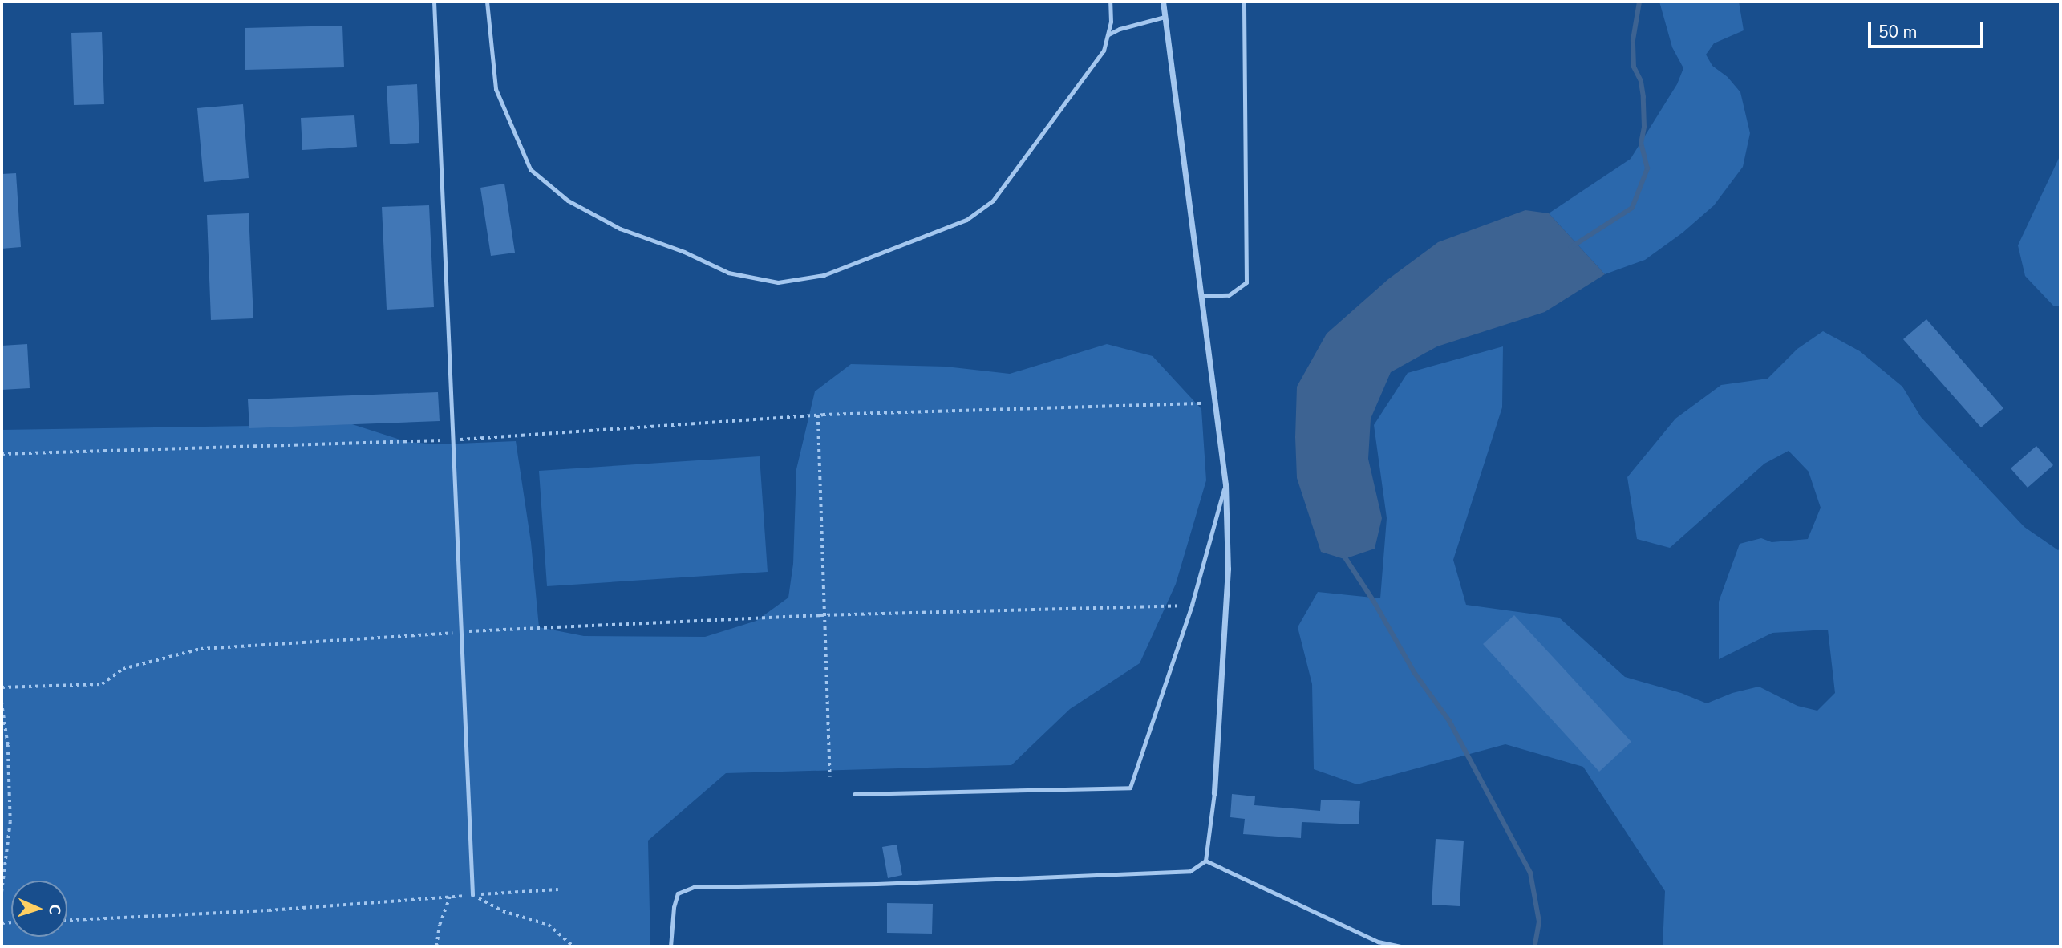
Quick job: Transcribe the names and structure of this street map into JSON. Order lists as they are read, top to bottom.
{
  "scale_bar": "50 m",
  "north": "right"
}
